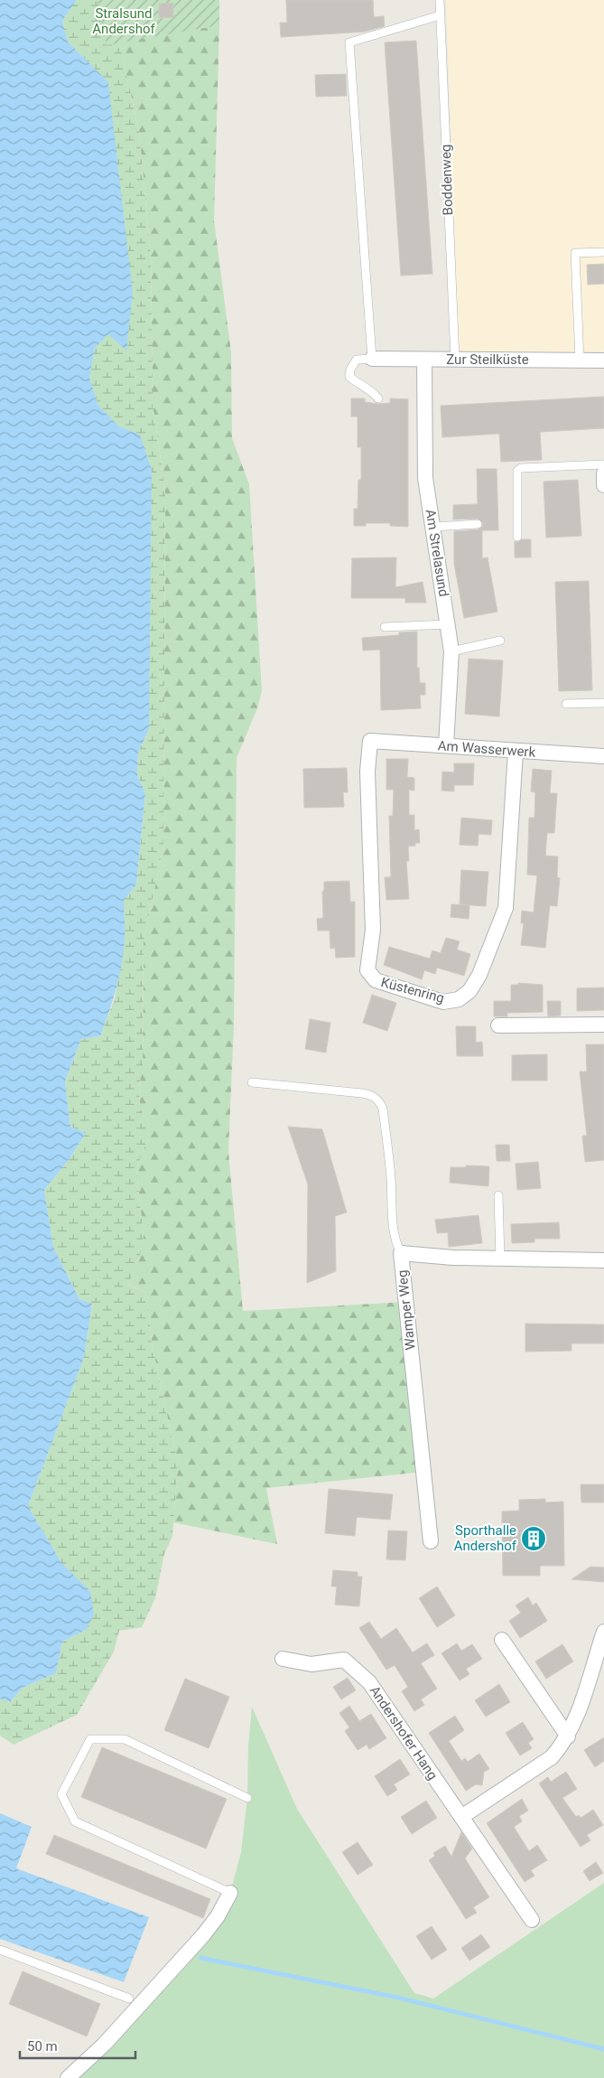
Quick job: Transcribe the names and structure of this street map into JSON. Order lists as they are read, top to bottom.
{
  "streets": {
    "street": [
      "Zur Steilküste",
      "Am Strelasund",
      "Am Wasserwerk",
      "Küstenring",
      "Wamper Weg",
      "Andershofer Hang"
    ],
    "lane": ["Boddenweg"]
  },
  "crossings": [
    ["Boddenweg", "Zur Steilküste"],
    ["Zur Steilküste", "Am Strelasund"],
    ["Am Strelasund", "Am Wasserwerk"],
    ["Am Wasserwerk", "Küstenring"]
  ],
  "parks": ["Stralsund Andershof"],
  "places": {
    "building": ["Sporthalle Andershof"]
  },
  "scale_bar": "50 m"
}
